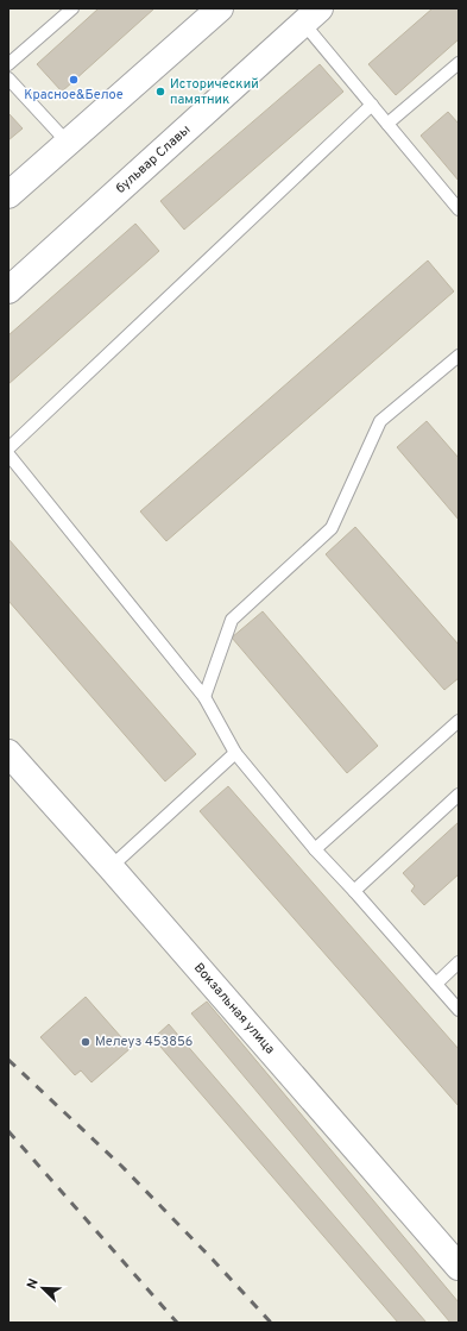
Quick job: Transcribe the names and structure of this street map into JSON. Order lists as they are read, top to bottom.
{
  "streets": {
    "street": ["бульвар Славы", "Вокзальная улица"]
  },
  "places": ["Красное&Белое", "Исторический памятник", "Мелеуз 453856"],
  "north": "top left"
}
